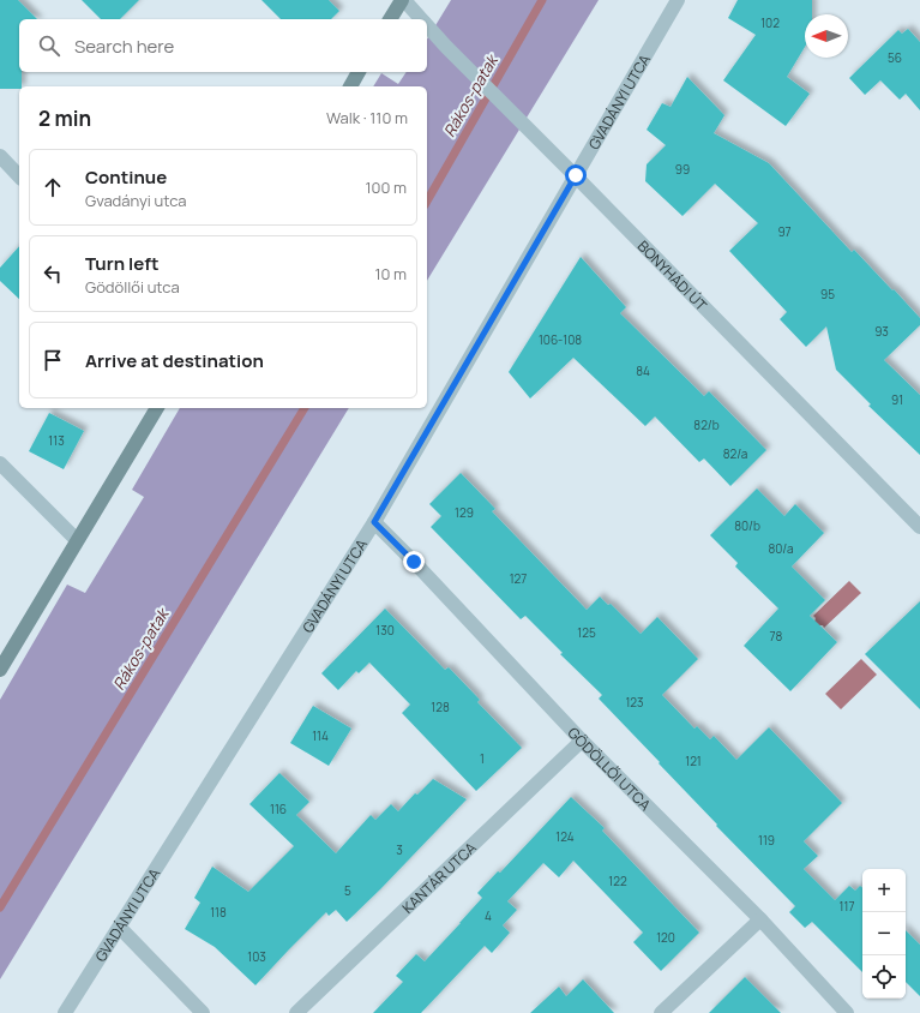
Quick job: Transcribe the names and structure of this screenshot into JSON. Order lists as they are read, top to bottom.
{
  "streets": {
    "street": [
      "GVADÁNYI UTCA",
      "BONYHÁDI ÚT",
      "GÖDÖLLŐI UTCA",
      "KANTÁR UTCA"
    ]
  },
  "crossings": [
    ["GVADÁNYI UTCA", "BONYHÁDI ÚT"],
    ["GVADÁNYI UTCA", "GÖDÖLLŐI UTCA"],
    ["GÖDÖLLŐI UTCA", "KANTÁR UTCA"]
  ],
  "water": ["Rákos-patak"],
  "house_numbers": [
    "102",
    "56",
    "99",
    "97",
    "95",
    "93",
    "106-108",
    "84",
    "91",
    "82/b",
    "113",
    "82/a",
    "129",
    "80/b",
    "80/a",
    "127",
    "130",
    "125",
    "78",
    "123",
    "128",
    "114",
    "1",
    "121",
    "116",
    "124",
    "119",
    "3",
    "122",
    "5",
    "117",
    "118",
    "4",
    "120",
    "103"
  ],
  "north": "left",
  "page": {
    "search": "Search here",
    "heading": ["2 min", "Walk · 110 m"],
    "list": [
      ["Continue", "Gvadányi utca", "100 m"],
      ["Turn left", "Gödöllői utca", "10 m"],
      "Arrive at destination"
    ],
    "map_buttons": ["+", "−"]
  }
}
